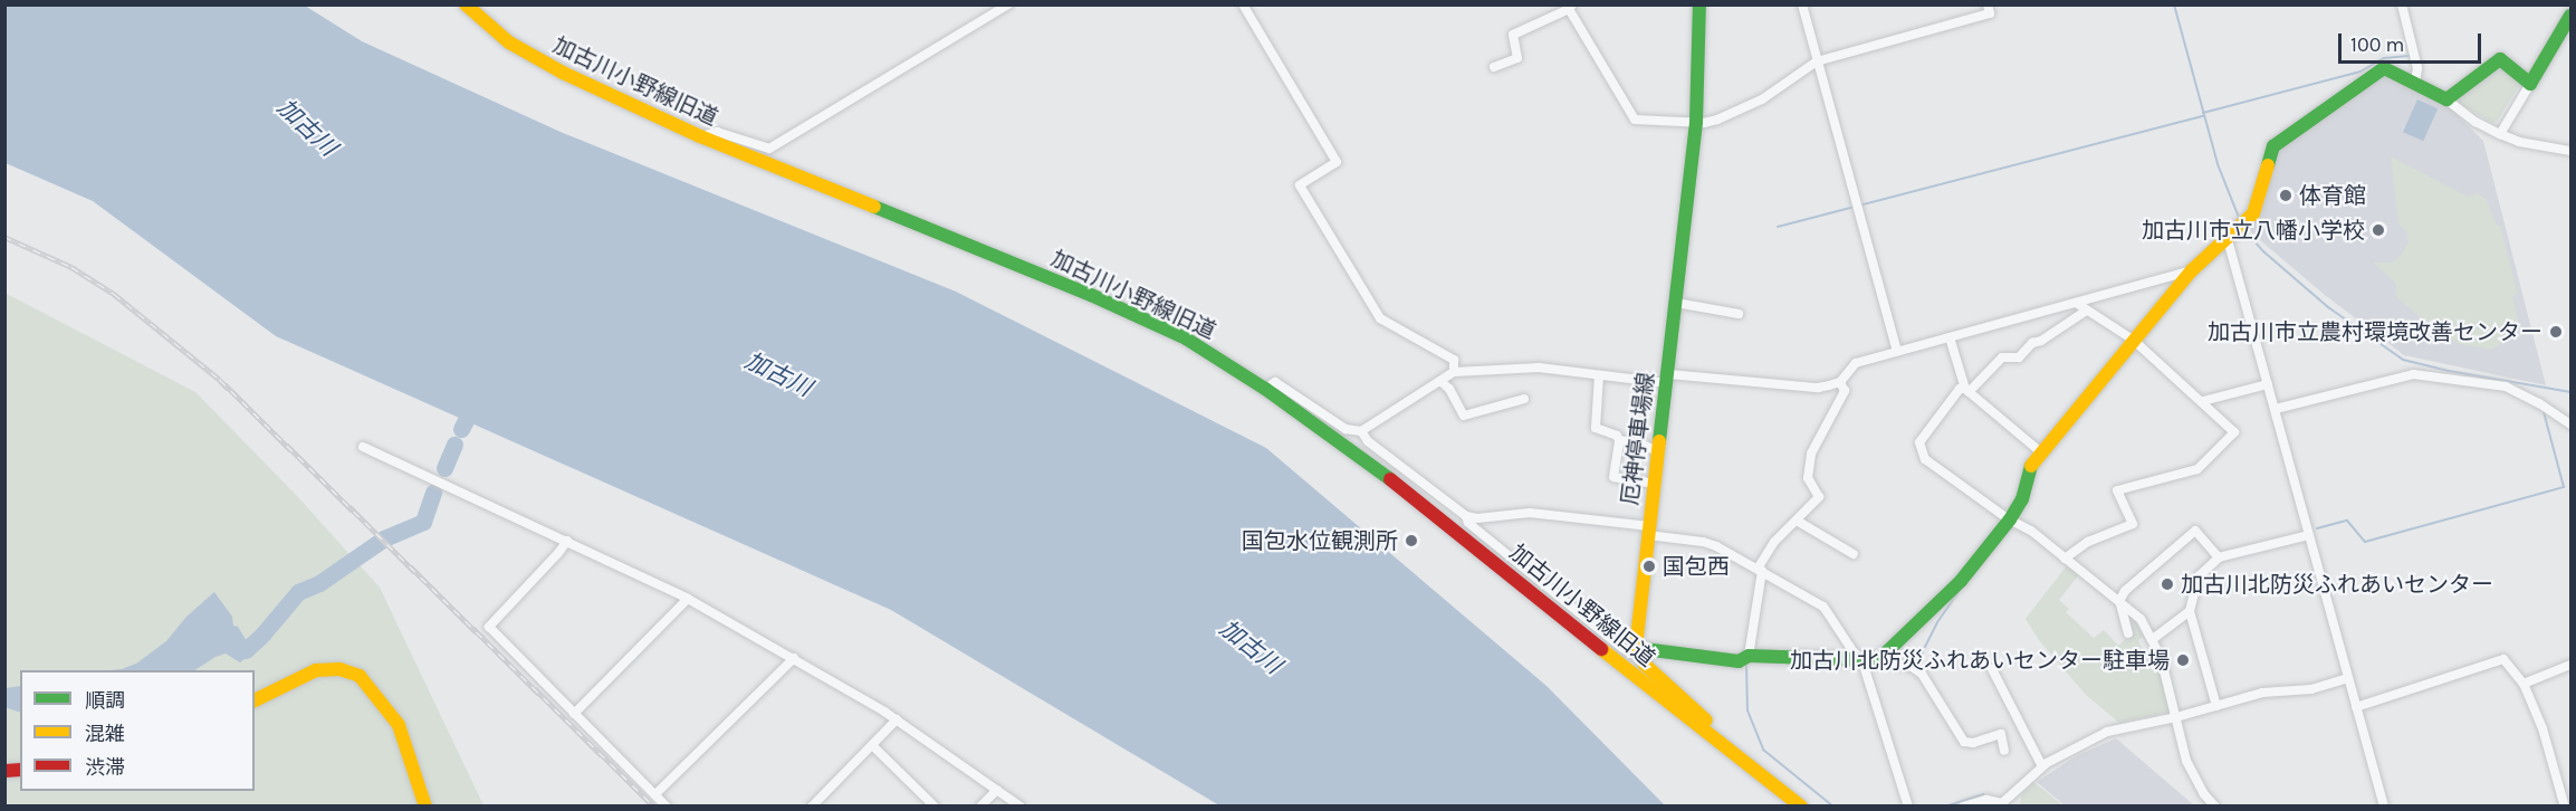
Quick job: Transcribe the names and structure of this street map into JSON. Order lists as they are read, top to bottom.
{
  "streets": {
    "street": ["加古川小野線旧道", "厄神停車場線"]
  },
  "water": ["加古川"],
  "places": [
    "体育館",
    "加古川市立八幡小学校",
    "加古川市立農村環境改善センター",
    "国包水位観測所",
    "国包西",
    "加古川北防災ふれあいセンター",
    "加古川北防災ふれあいセンター駐車場"
  ],
  "legend": ["順調", "混雑", "渋滞"],
  "scale_bar": "100 m"
}
